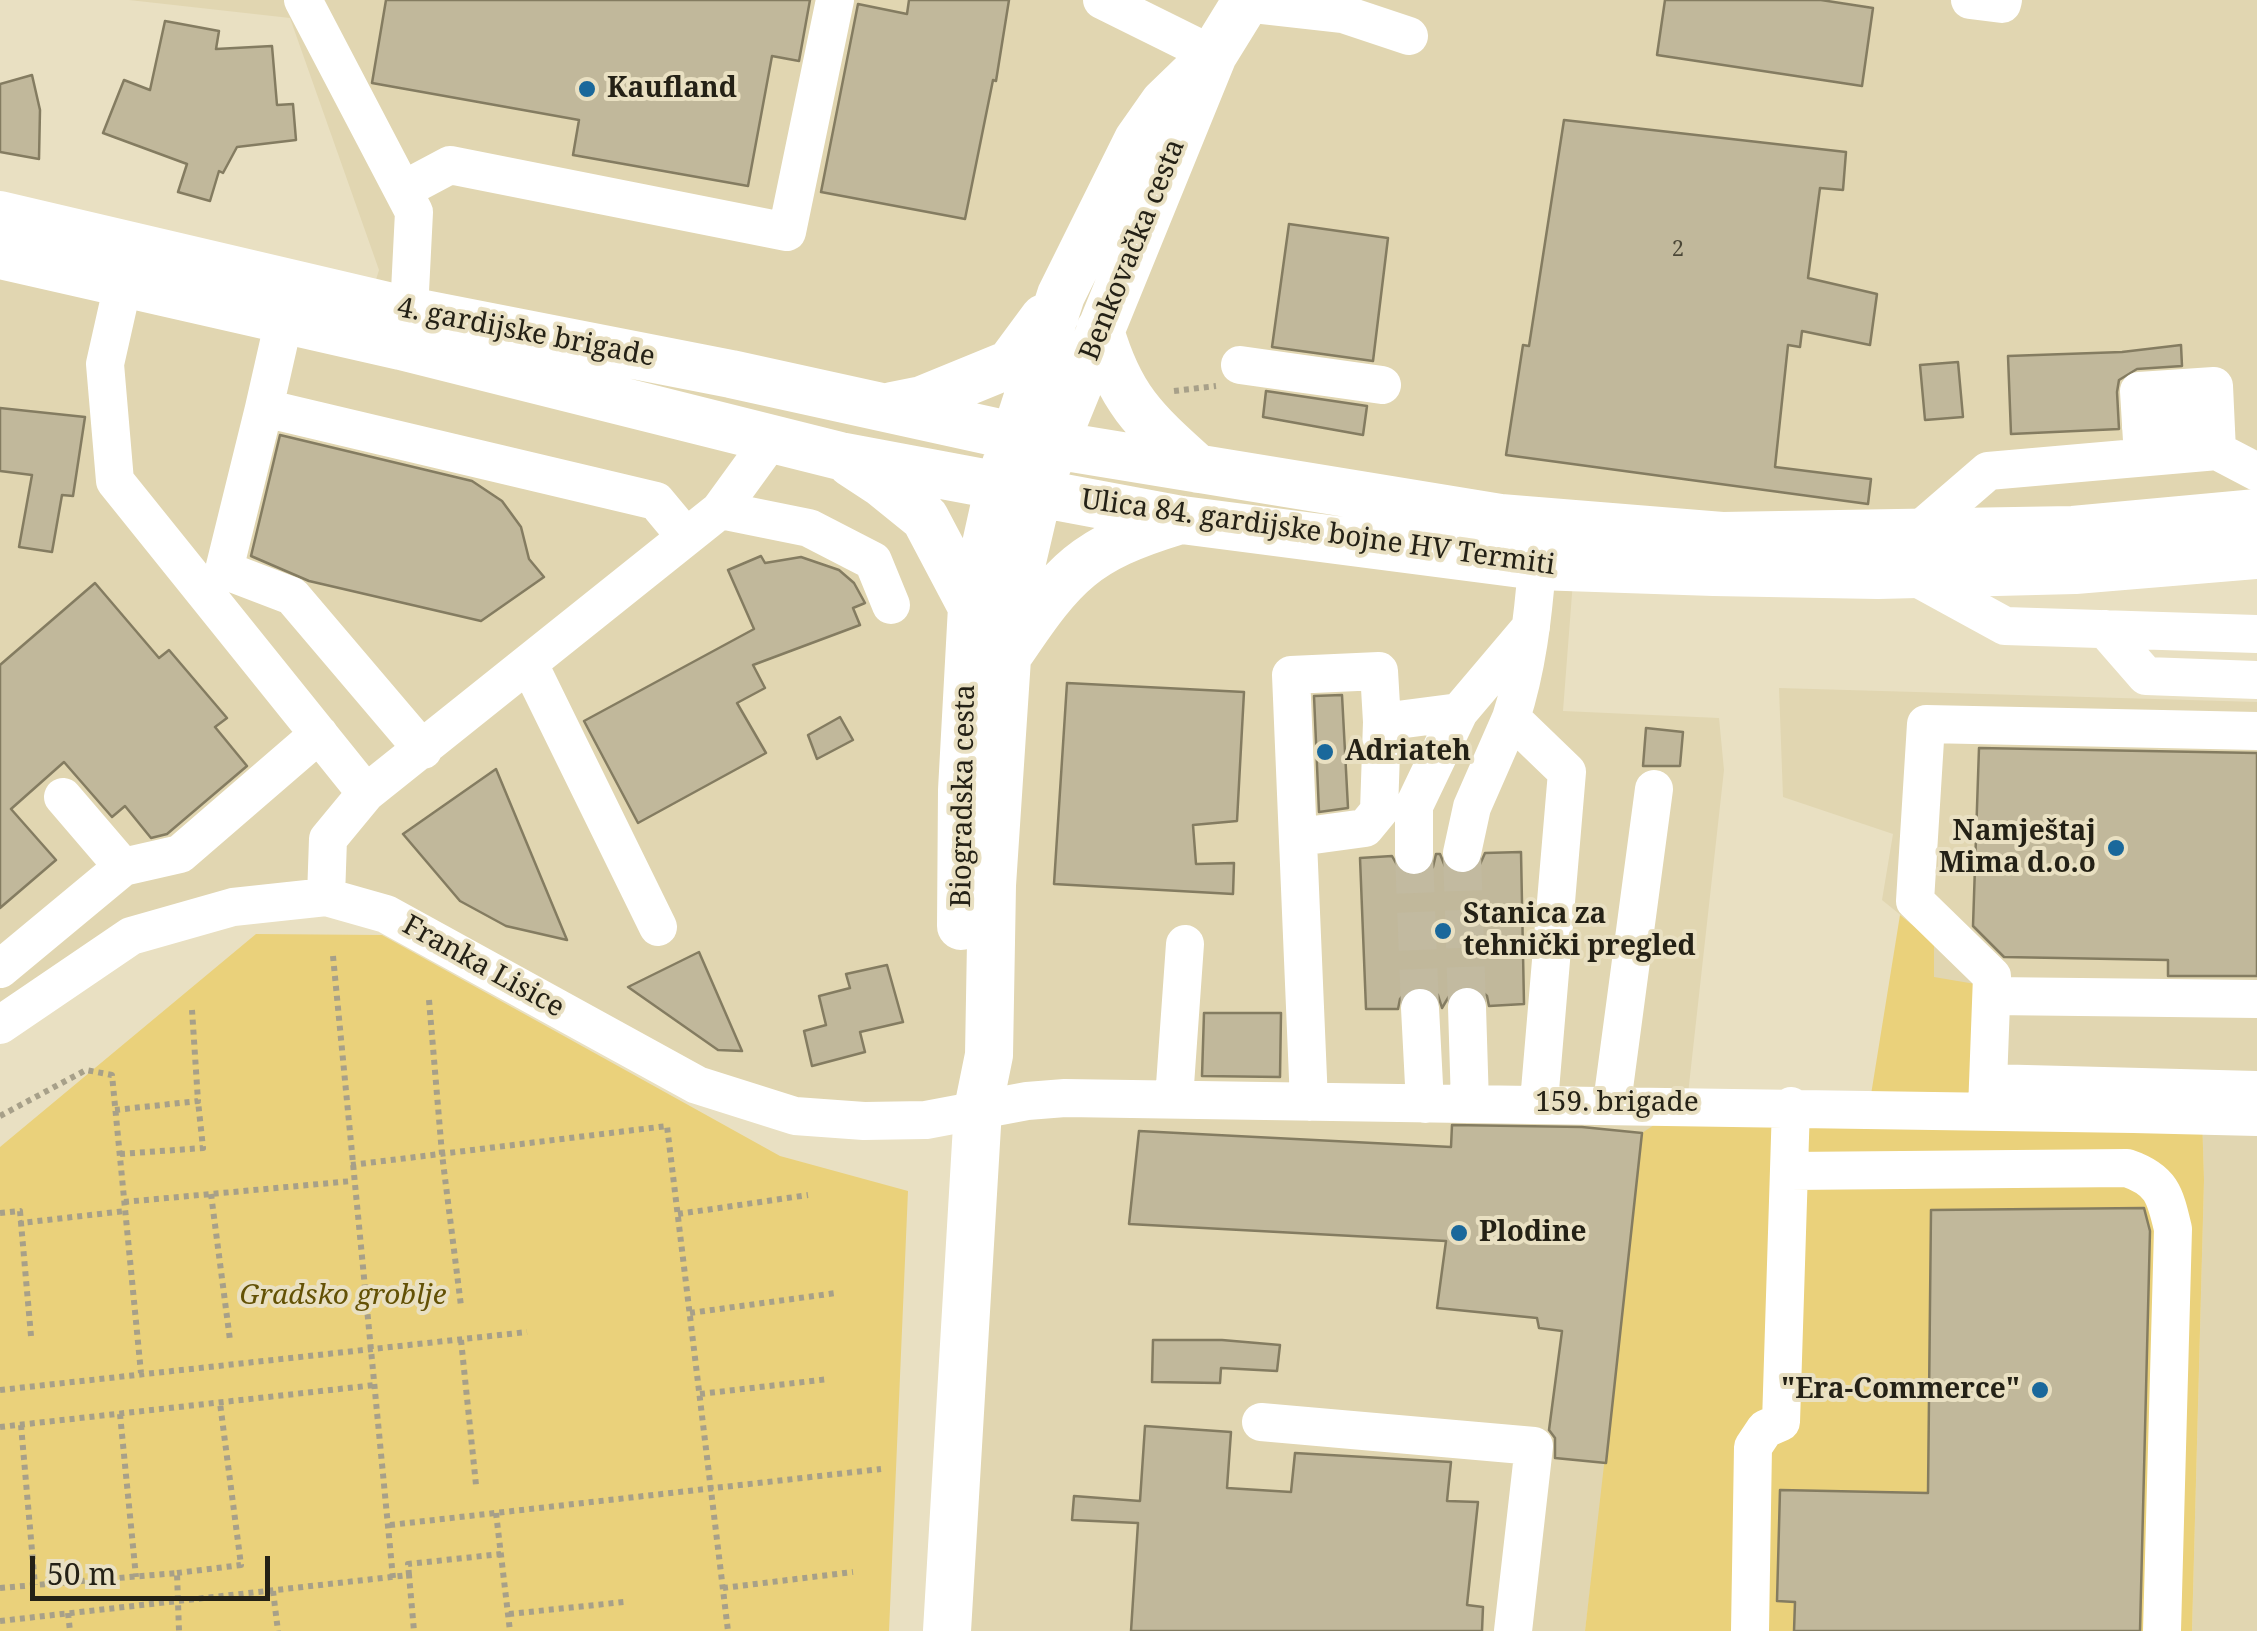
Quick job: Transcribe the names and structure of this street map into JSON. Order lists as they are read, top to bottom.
{
  "streets": {
    "main road": [
      "Benkovačka cesta",
      "4. gardijske brigade",
      "Ulica 84. gardijske bojne HV Termiti",
      "Biogradska cesta"
    ],
    "street": ["Franka Lisice", "159. brigade"]
  },
  "crossings": [
    ["Benkovačka cesta", "4. gardijske brigade"],
    ["Benkovačka cesta", "Ulica 84. gardijske bojne HV Termiti"],
    ["4. gardijske brigade", "Ulica 84. gardijske bojne HV Termiti"],
    ["4. gardijske brigade", "Biogradska cesta"],
    ["Ulica 84. gardijske bojne HV Termiti", "Biogradska cesta"],
    ["Biogradska cesta", "Franka Lisice"],
    ["Biogradska cesta", "159. brigade"],
    ["Franka Lisice", "159. brigade"]
  ],
  "parks": ["Gradsko groblje"],
  "places": [
    "Kaufland",
    "Adriateh",
    "Namještaj Mima d.o.o",
    "Stanica za tehnički pregled",
    "Plodine",
    "\"Era-Commerce\""
  ],
  "house_numbers": ["2"],
  "scale_bar": "50 m"
}
